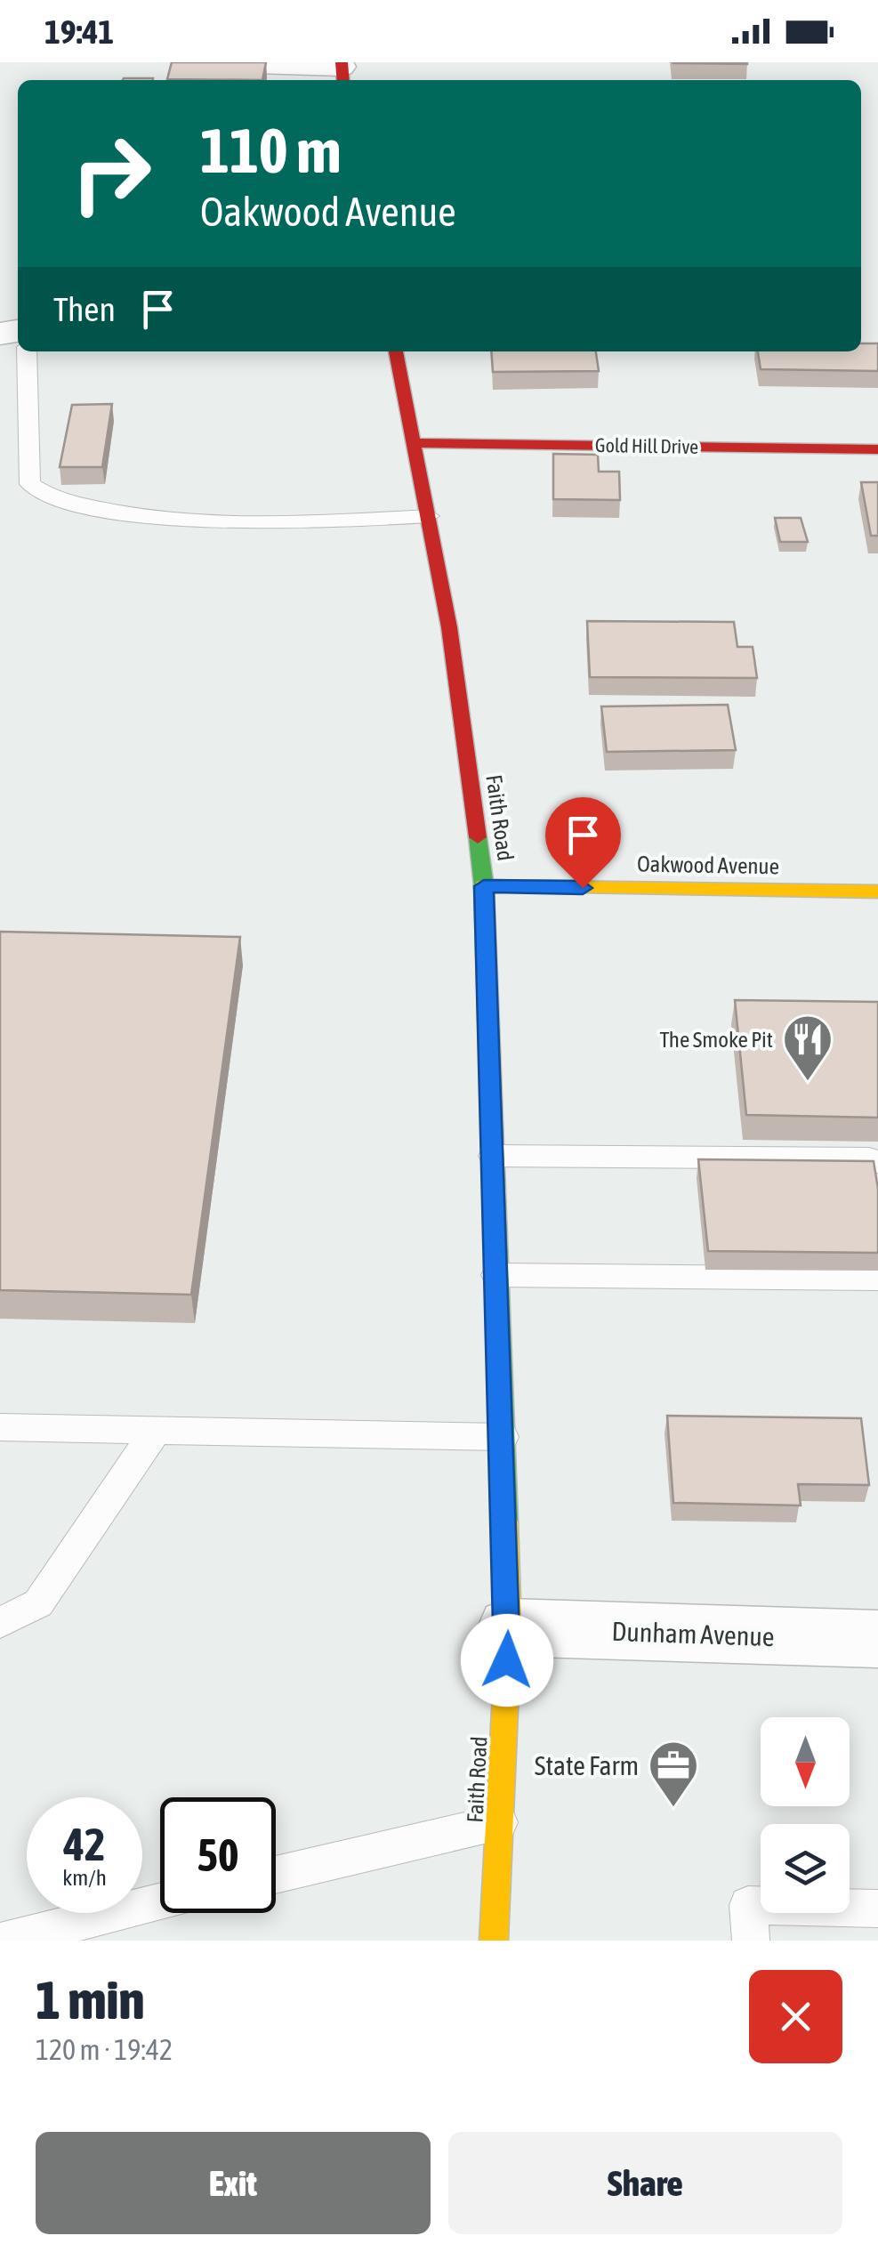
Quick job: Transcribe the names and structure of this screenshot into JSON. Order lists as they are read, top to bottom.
{
  "streets": {
    "main road": ["Gold Hill Drive", "Faith Road", "Oakwood Avenue"],
    "street": ["Dunham Avenue"]
  },
  "crossings": [
    ["Gold Hill Drive", "Faith Road"],
    ["Faith Road", "Oakwood Avenue"],
    ["Faith Road", "Dunham Avenue"]
  ],
  "places": {
    "restaurant": ["The Smoke Pit"],
    "office": ["State Farm"]
  },
  "north": "bottom",
  "page": {
    "status": "19:41",
    "turn": ["110 m", "Oakwood Avenue"],
    "then": "Then",
    "speed": "42 km/h",
    "limit": "50",
    "heading": ["1 min", "120 m · 19:42"],
    "buttons": ["Exit", "Share"]
  }
}
